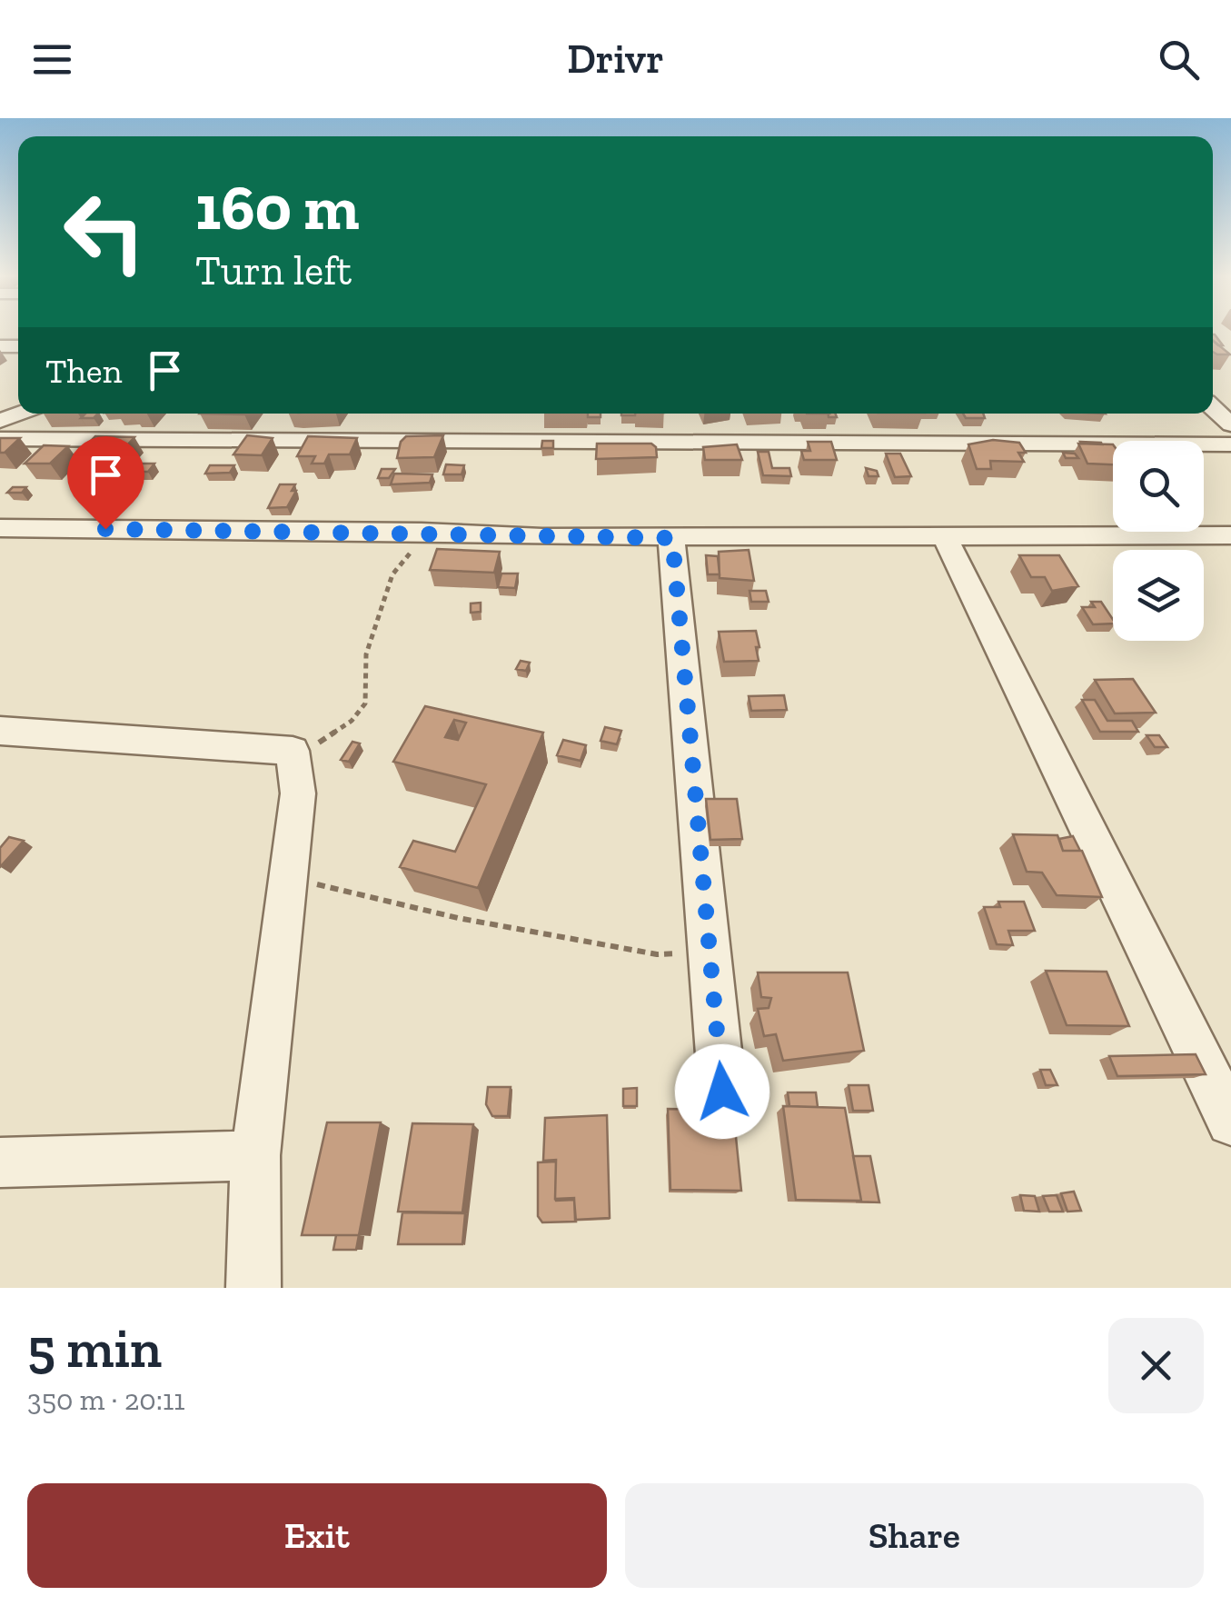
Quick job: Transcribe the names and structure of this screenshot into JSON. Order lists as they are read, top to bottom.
{
  "page": {
    "header": "Drivr",
    "turn": ["160 m", "Turn left"],
    "then": "Then",
    "heading": ["5 min", "350 m · 20:11"],
    "buttons": ["Exit", "Share"]
  }
}
